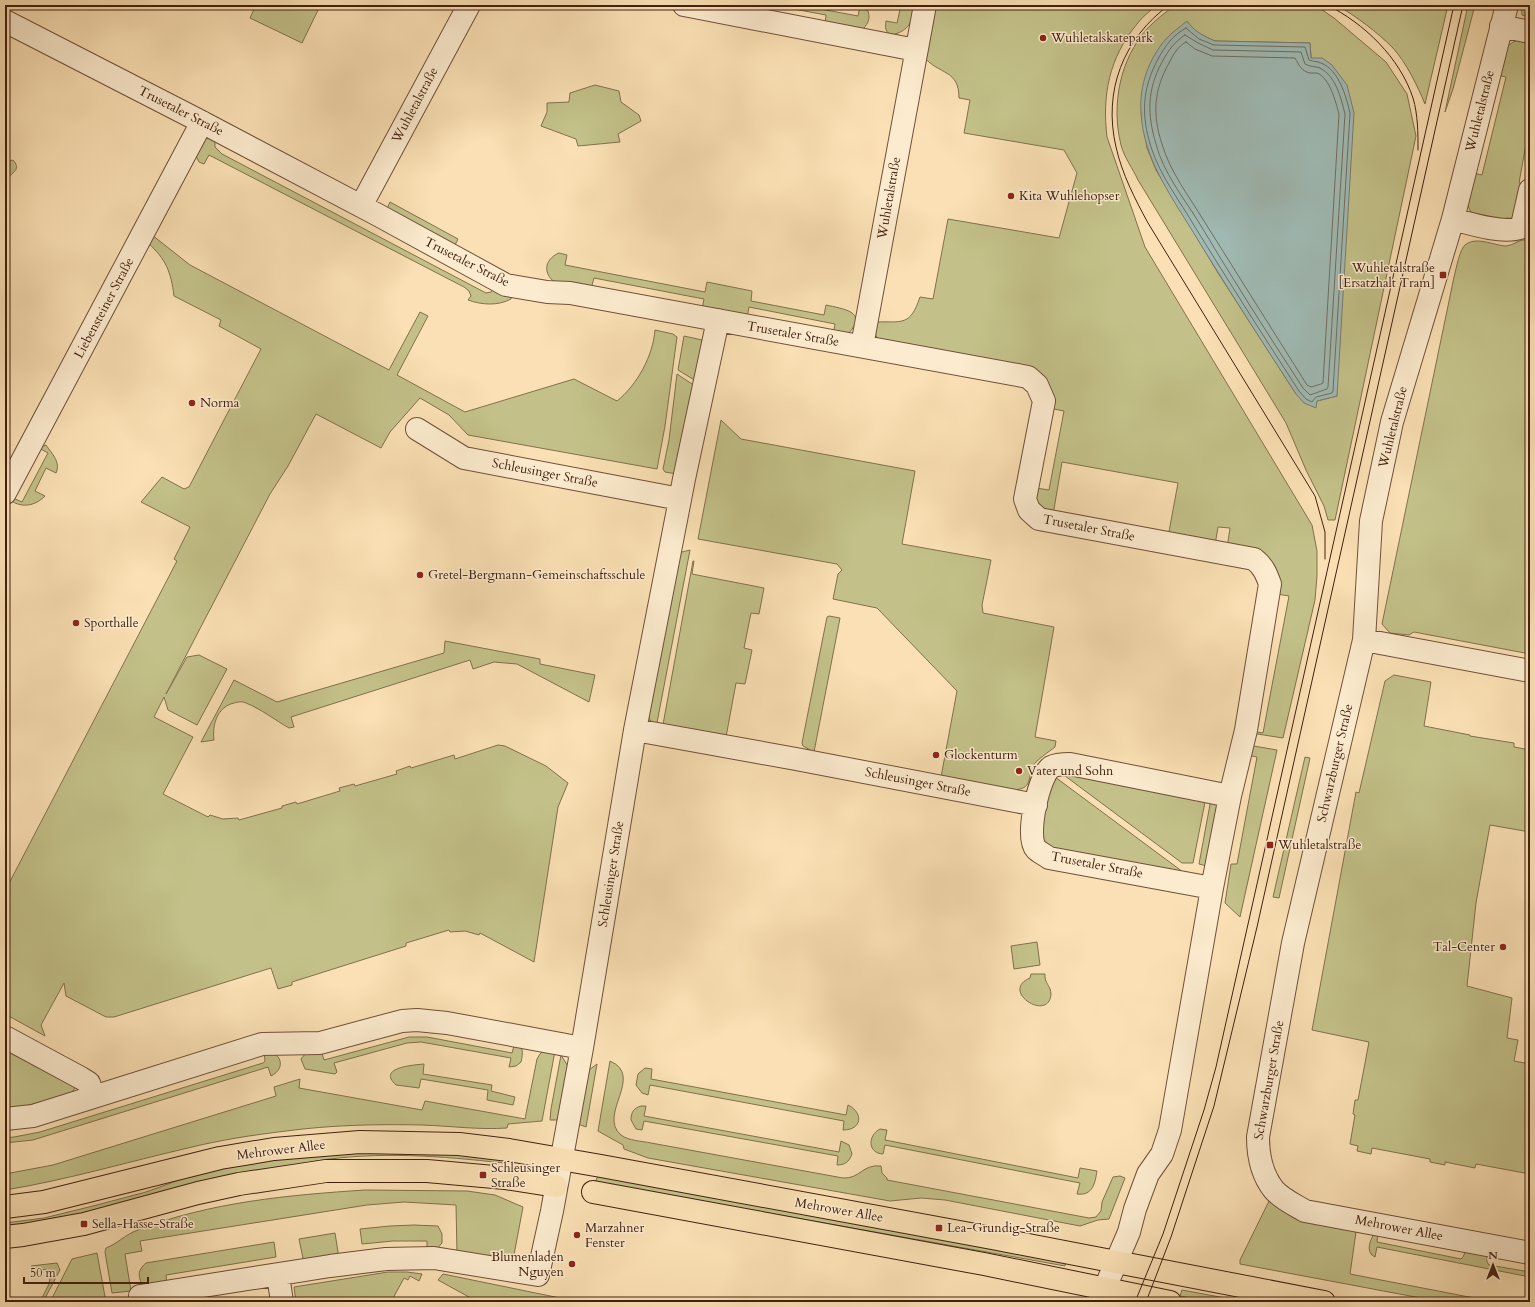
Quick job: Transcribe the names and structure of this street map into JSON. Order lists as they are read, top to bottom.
{
  "streets": {
    "main road": ["Mehrower Allee"],
    "street": [
      "Wuhletalstraße",
      "Trusetaler Straße",
      "Liebensteiner Straße",
      "Schleusinger Straße",
      "Schwarzburger Straße"
    ]
  },
  "crossings": [
    ["Wuhletalstraße", "Trusetaler Straße"],
    ["Wuhletalstraße", "Schwarzburger Straße"],
    ["Trusetaler Straße", "Liebensteiner Straße"],
    ["Trusetaler Straße", "Schleusinger Straße"],
    ["Trusetaler Straße", "Mehrower Allee"],
    ["Schleusinger Straße", "Mehrower Allee"],
    ["Schwarzburger Straße", "Mehrower Allee"]
  ],
  "places": {
    "other": [
      "Wuhletalskatepark",
      "Kita Wuhlehopser",
      "Norma",
      "Gretel-Bergmann-Gemeinschaftsschule",
      "Sporthalle",
      "Glockenturm",
      "Vater und Sohn",
      "Tal-Center",
      "Marzahner Fenster",
      "Blumenladen Nguyen"
    ],
    "transit": [
      "Wuhletalstraße [Ersatzhalt Tram]",
      "Wuhletalstraße",
      "Schleusinger Straße",
      "Sella-Hasse-Straße",
      "Lea-Grundig-Straße"
    ]
  },
  "scale_bar": "50 m",
  "north": "top"
}
